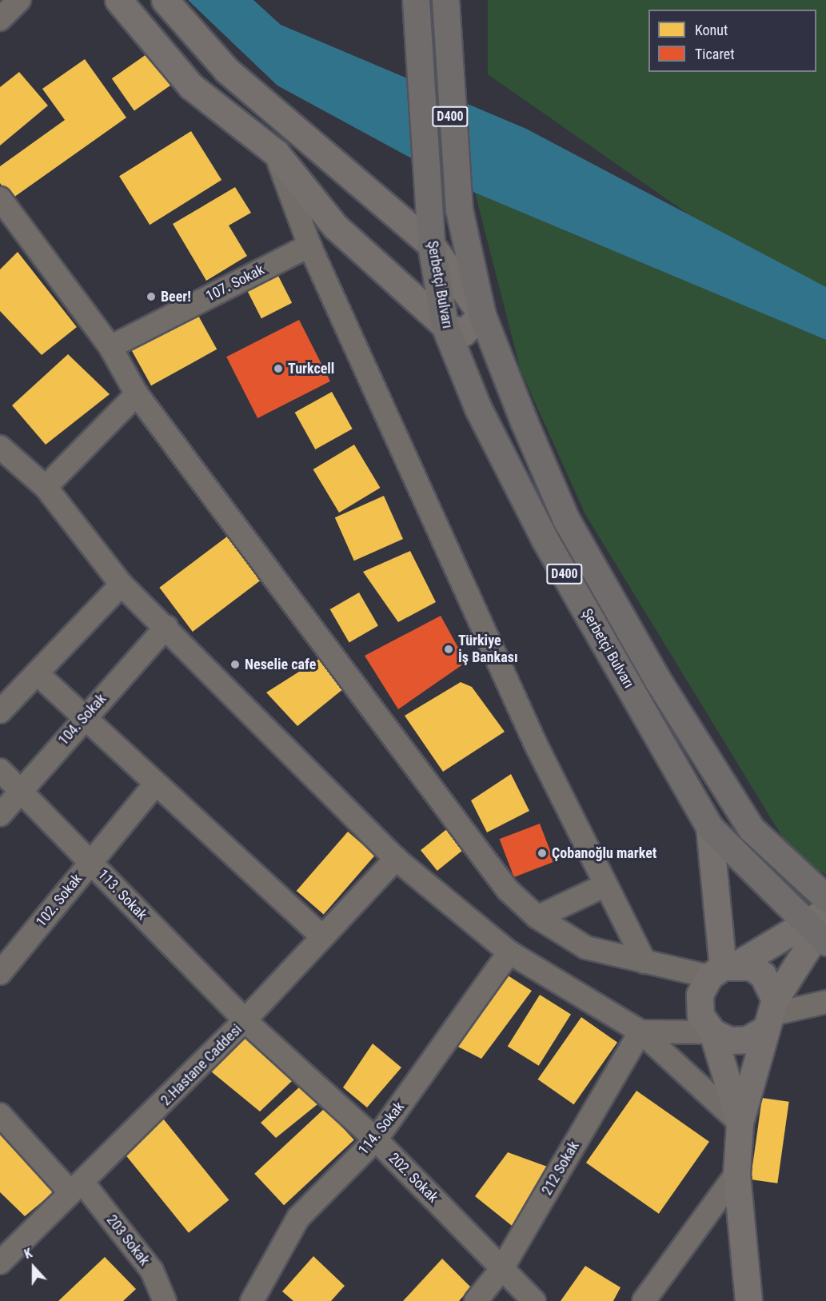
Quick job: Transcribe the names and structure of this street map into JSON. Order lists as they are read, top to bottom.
{
  "streets": {
    "highway": ["D400", "Şerbetçi Bulvarı"],
    "street": [
      "107. Sokak",
      "104. Sokak",
      "113. Sokak",
      "102. Sokak",
      "2.Hastane Caddesi",
      "114. Sokak",
      "212 Sokak",
      "202. Sokak",
      "203 Sokak"
    ]
  },
  "crossings": [
    ["104. Sokak", "113. Sokak"],
    ["113. Sokak", "102. Sokak"],
    ["113. Sokak", "2.Hastane Caddesi"],
    ["113. Sokak", "202. Sokak"],
    ["2.Hastane Caddesi", "202. Sokak"],
    ["2.Hastane Caddesi", "203 Sokak"],
    ["114. Sokak", "202. Sokak"],
    ["212 Sokak", "202. Sokak"]
  ],
  "places": [
    "Beer!",
    "Turkcell",
    "Türkiye İş Bankası",
    "Neselie cafe",
    "Çobanoğlu market"
  ],
  "legend": ["Konut", "Ticaret"],
  "north": "top"
}
